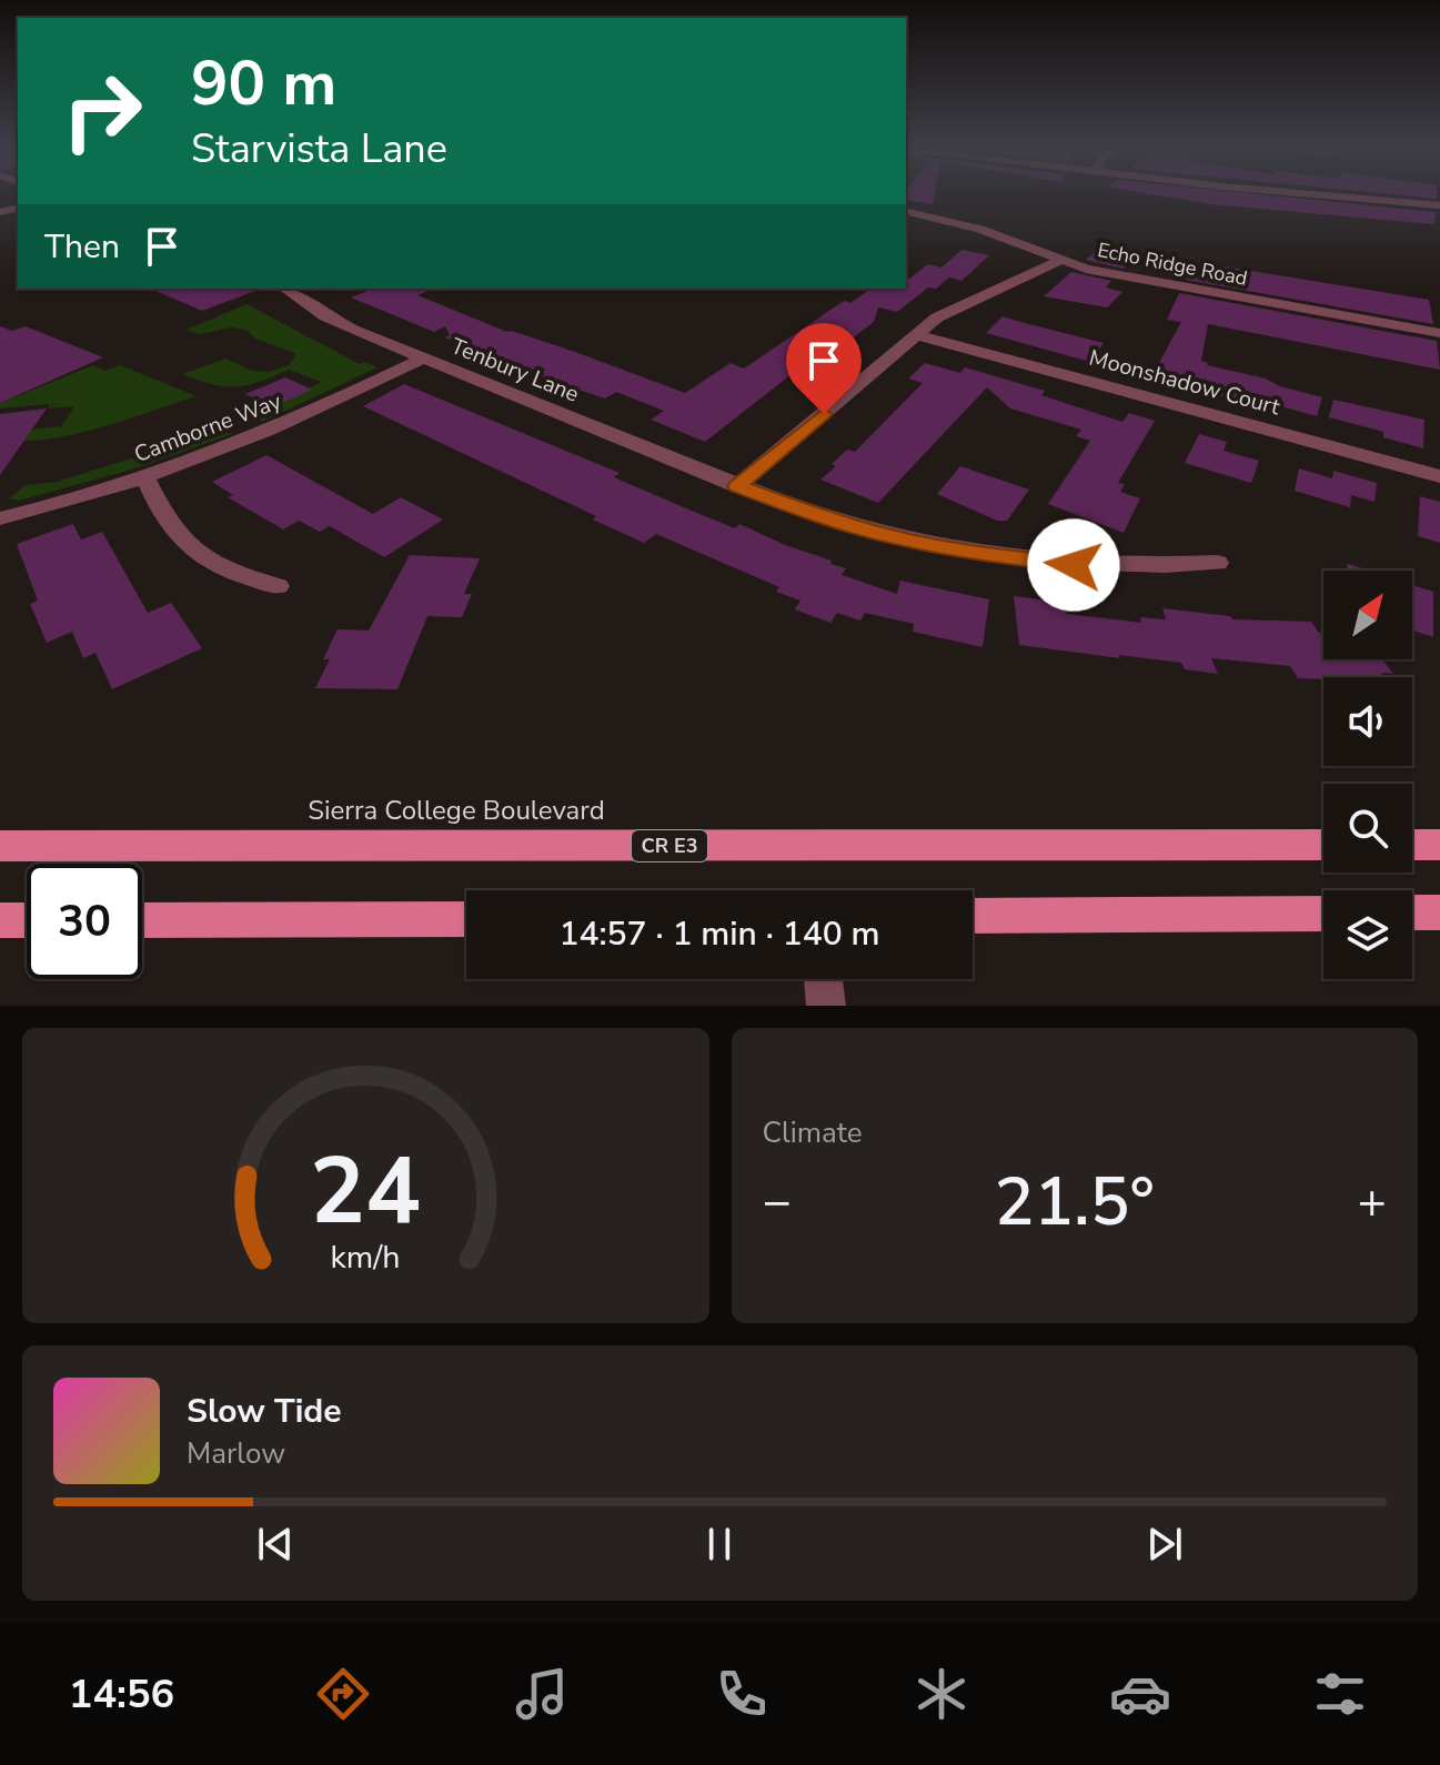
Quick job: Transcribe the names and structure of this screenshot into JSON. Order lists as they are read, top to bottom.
{
  "streets": {
    "main road": ["Sierra College Boulevard", "CR E3"],
    "street": [
      "Echo Ridge Road",
      "Tenbury Lane",
      "Moonshadow Court",
      "Camborne Way"
    ]
  },
  "crossings": [
    ["Tenbury Lane", "Camborne Way"]
  ],
  "north": "top right",
  "page": {
    "turn": ["90 m", "Starvista Lane"],
    "then": "Then",
    "limit": "30",
    "trip": "14:57 · 1 min · 140 m",
    "tile": "Climate",
    "heat": ["−", "21.5°", "+"],
    "song": ["Slow Tide", "Marlow"],
    "tabs": "14:56",
    "gauge": ["24", "km/h"]
  }
}
